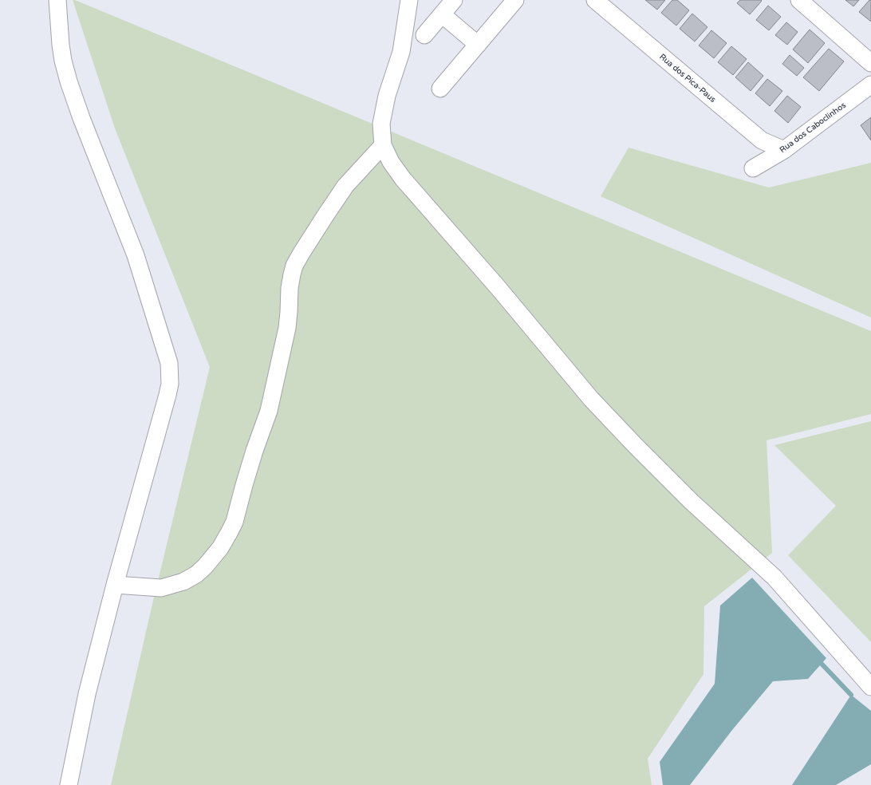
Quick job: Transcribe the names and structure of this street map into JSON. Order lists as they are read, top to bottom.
{
  "streets": {
    "street": ["Rua dos Pica-Paus", "Rua dos Caboclinhos"]
  },
  "crossings": [
    ["Rua dos Pica-Paus", "Rua dos Caboclinhos"]
  ]
}
